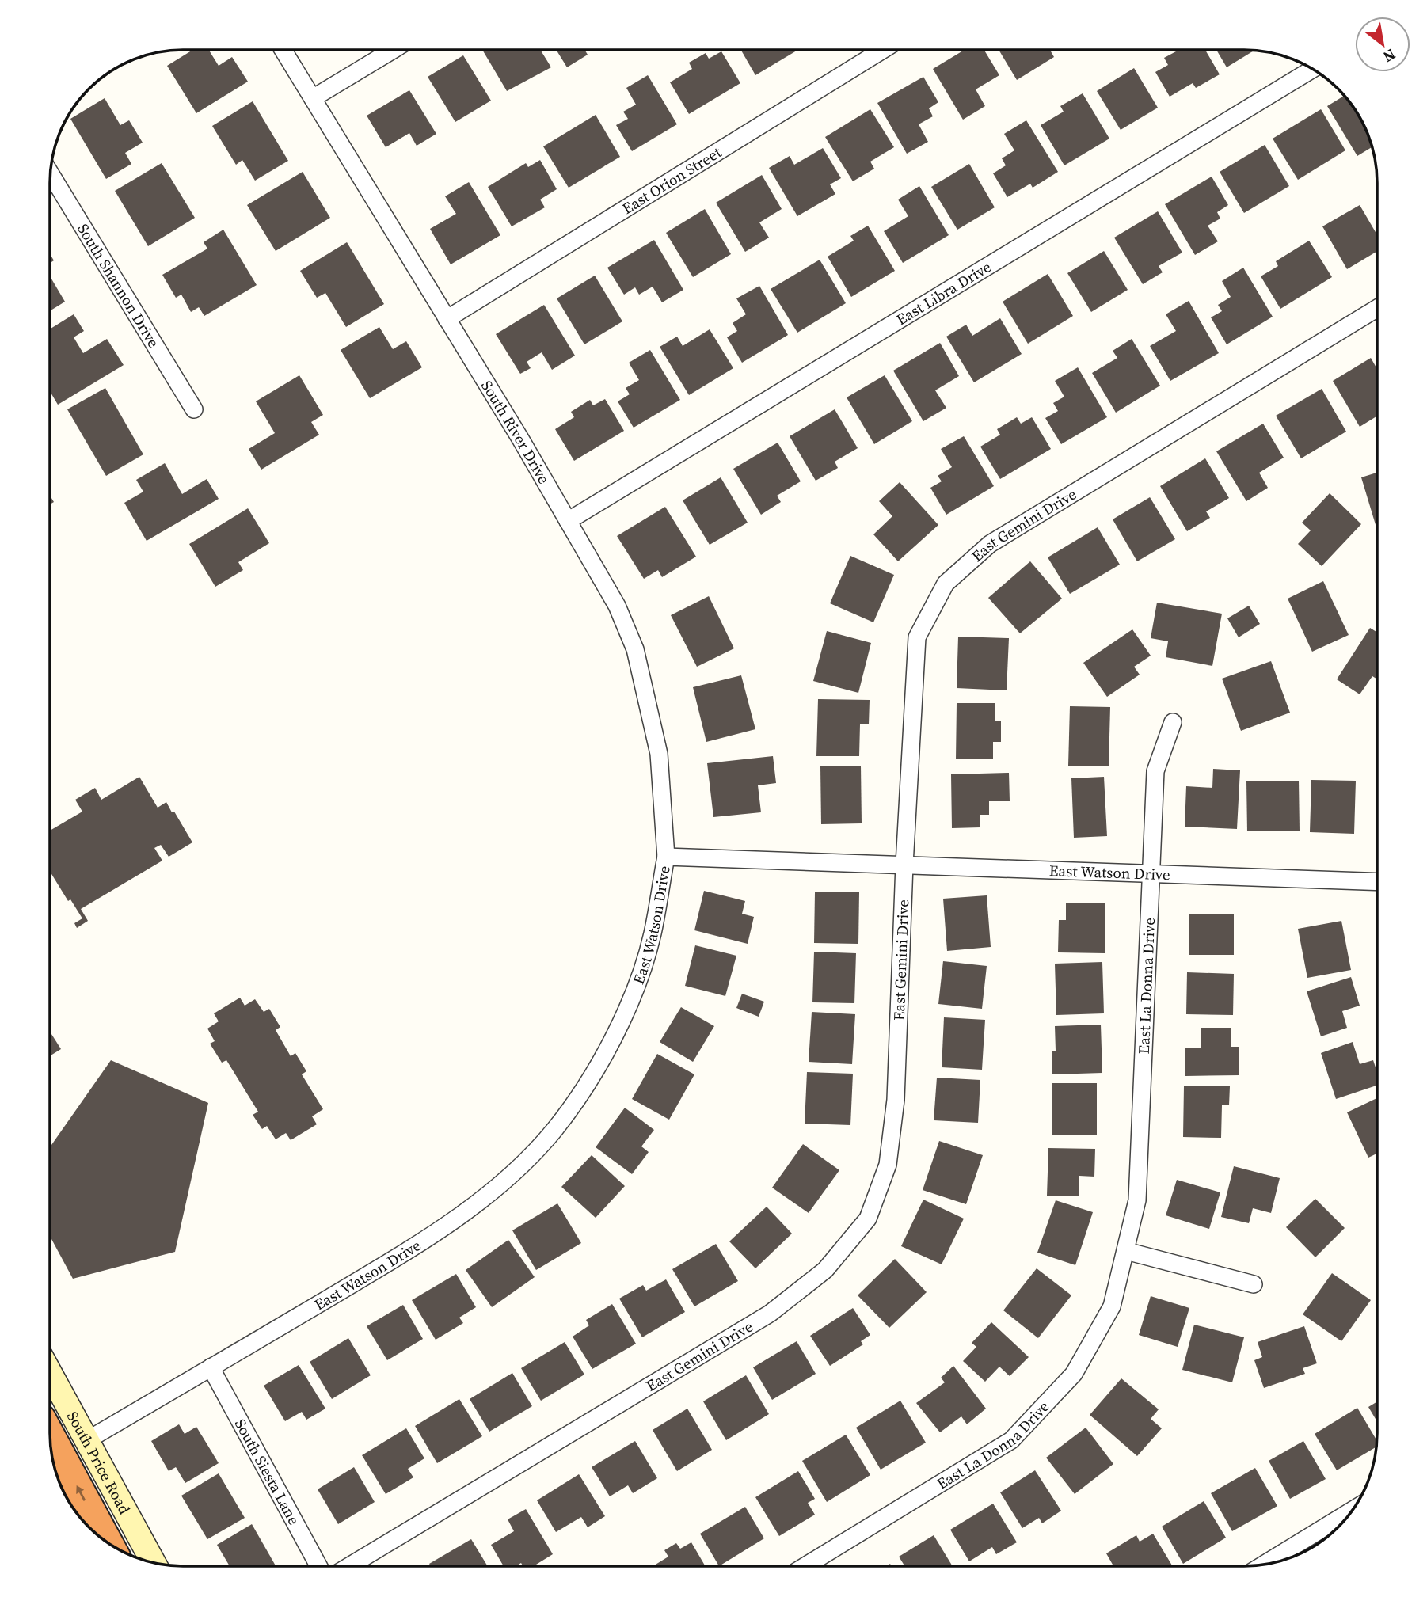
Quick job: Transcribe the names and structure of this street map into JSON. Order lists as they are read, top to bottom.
{
  "streets": {
    "main road": ["South Price Road"],
    "street": [
      "East Orion Street",
      "South Shannon Drive",
      "East Libra Drive",
      "South River Drive",
      "East Gemini Drive",
      "East Watson Drive",
      "East La Donna Drive",
      "South Siesta Lane"
    ]
  },
  "crossings": [
    ["East Orion Street", "South River Drive"],
    ["East Libra Drive", "South River Drive"],
    ["South River Drive", "East Watson Drive"],
    ["East Gemini Drive", "East Watson Drive"],
    ["East Watson Drive", "East La Donna Drive"],
    ["East Watson Drive", "South Price Road"],
    ["East Watson Drive", "South Siesta Lane"]
  ],
  "north": "bottom right"
}
